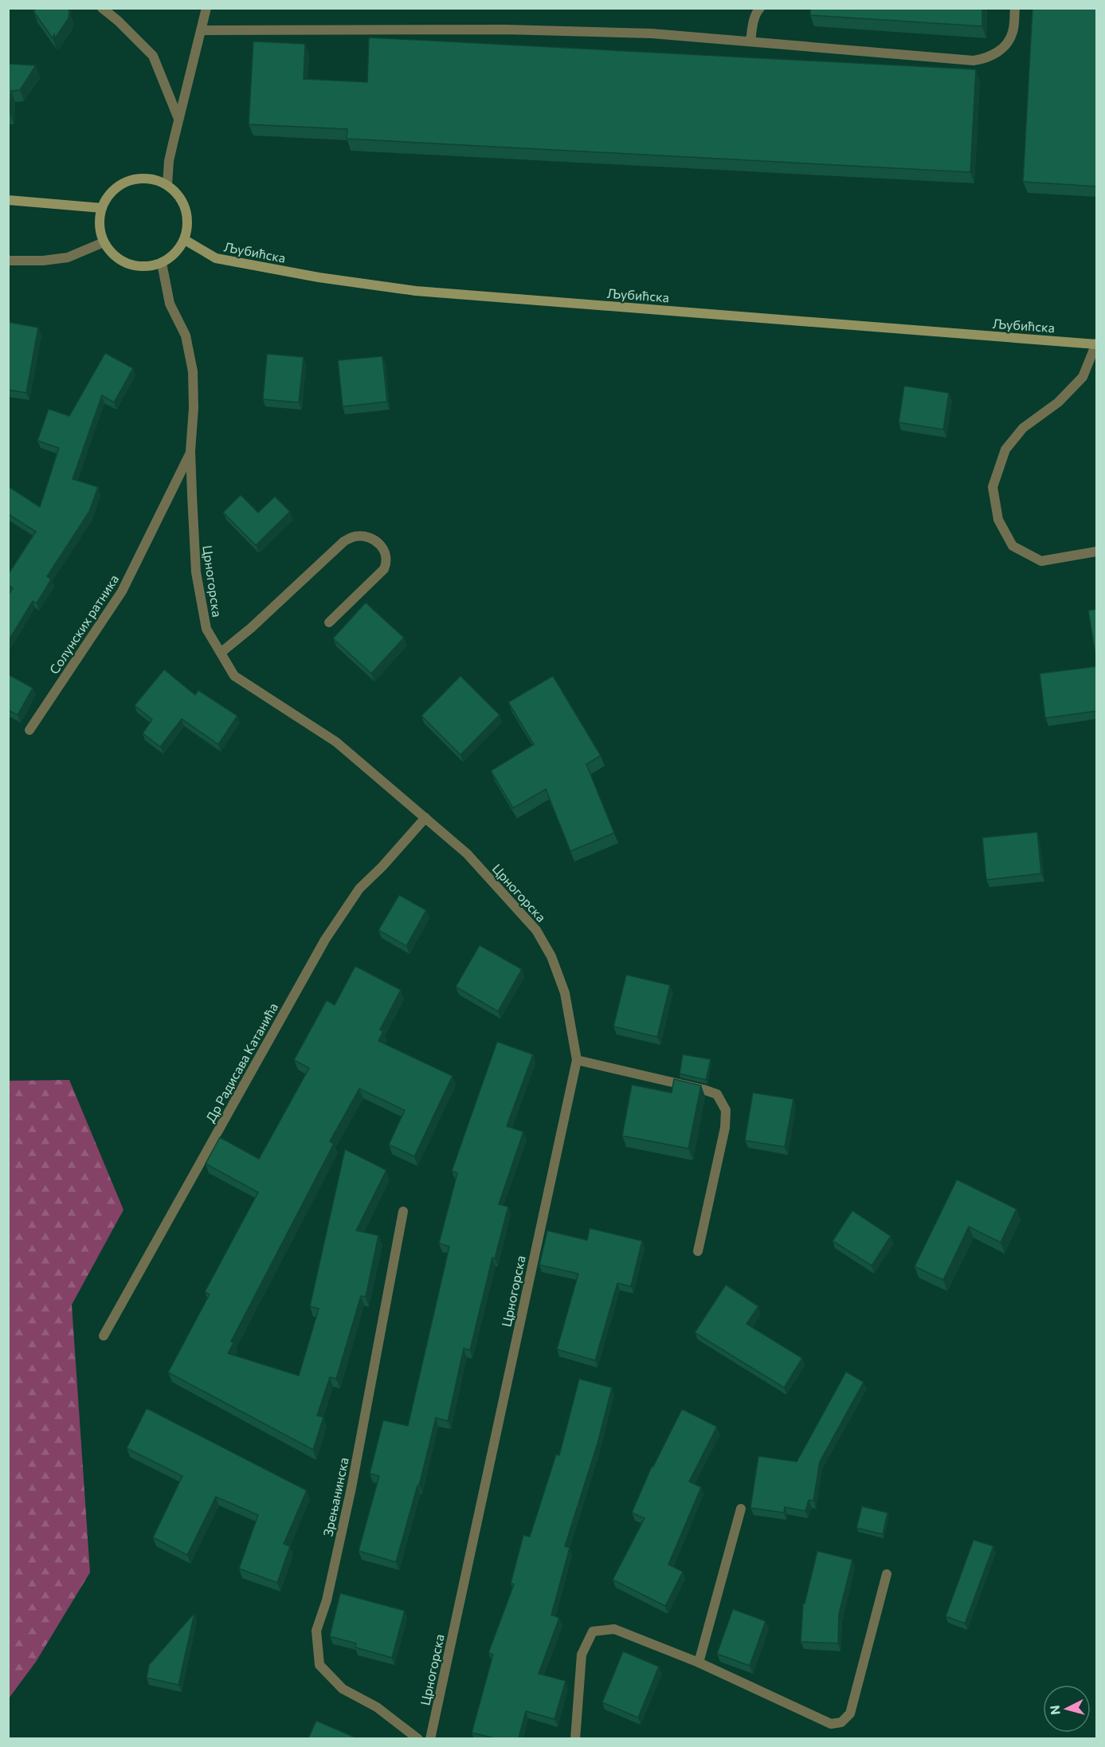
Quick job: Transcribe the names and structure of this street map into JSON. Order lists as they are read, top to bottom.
{
  "streets": {
    "street": [
      "Љубићска",
      "Црногорска",
      "Солунских ратника",
      "Др Радисава Катанића",
      "Зрењанинска"
    ]
  },
  "crossings": [
    ["Љубићска", "Црногорска"],
    ["Црногорска", "Солунских ратника"],
    ["Црногорска", "Др Радисава Катанића"]
  ],
  "north": "left"
}
